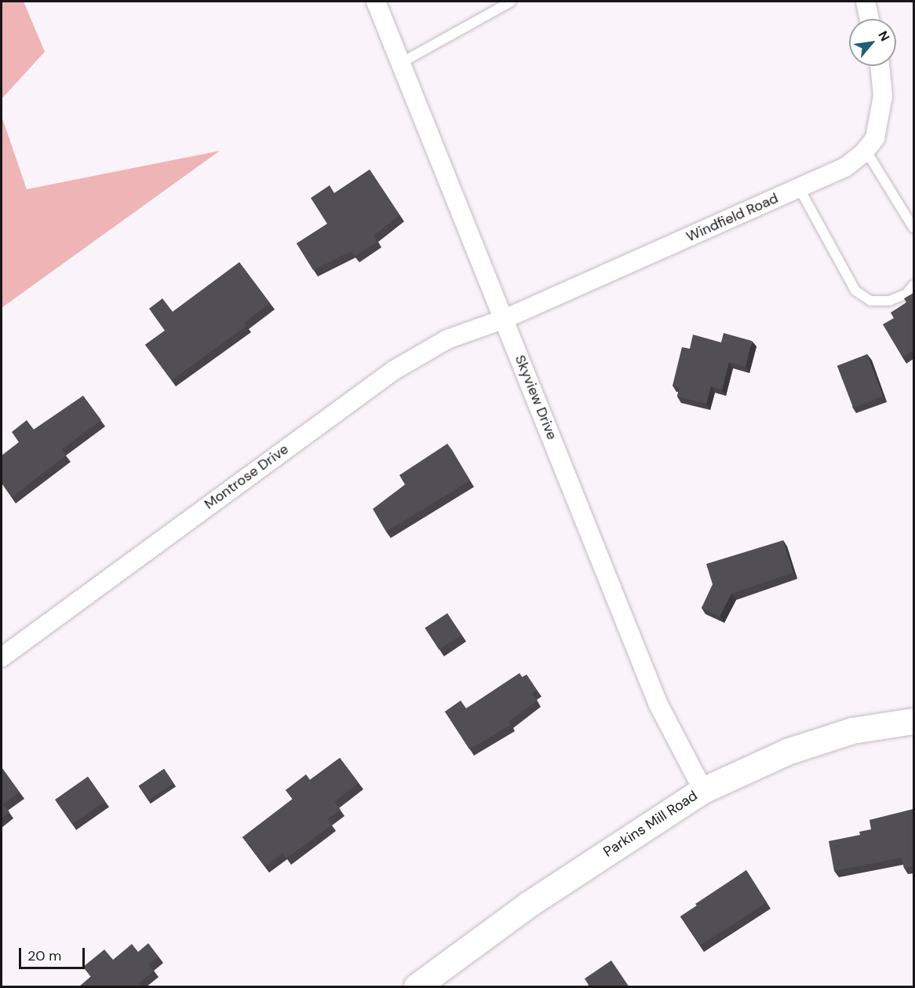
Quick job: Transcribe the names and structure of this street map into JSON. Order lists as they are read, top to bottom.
{
  "streets": {
    "street": [
      "Windfield Road",
      "Skyview Drive",
      "Montrose Drive",
      "Parkins Mill Road"
    ]
  },
  "crossings": [
    ["Windfield Road", "Skyview Drive"],
    ["Windfield Road", "Montrose Drive"],
    ["Skyview Drive", "Montrose Drive"],
    ["Skyview Drive", "Parkins Mill Road"]
  ],
  "scale_bar": "20 m",
  "north": "top right"
}
